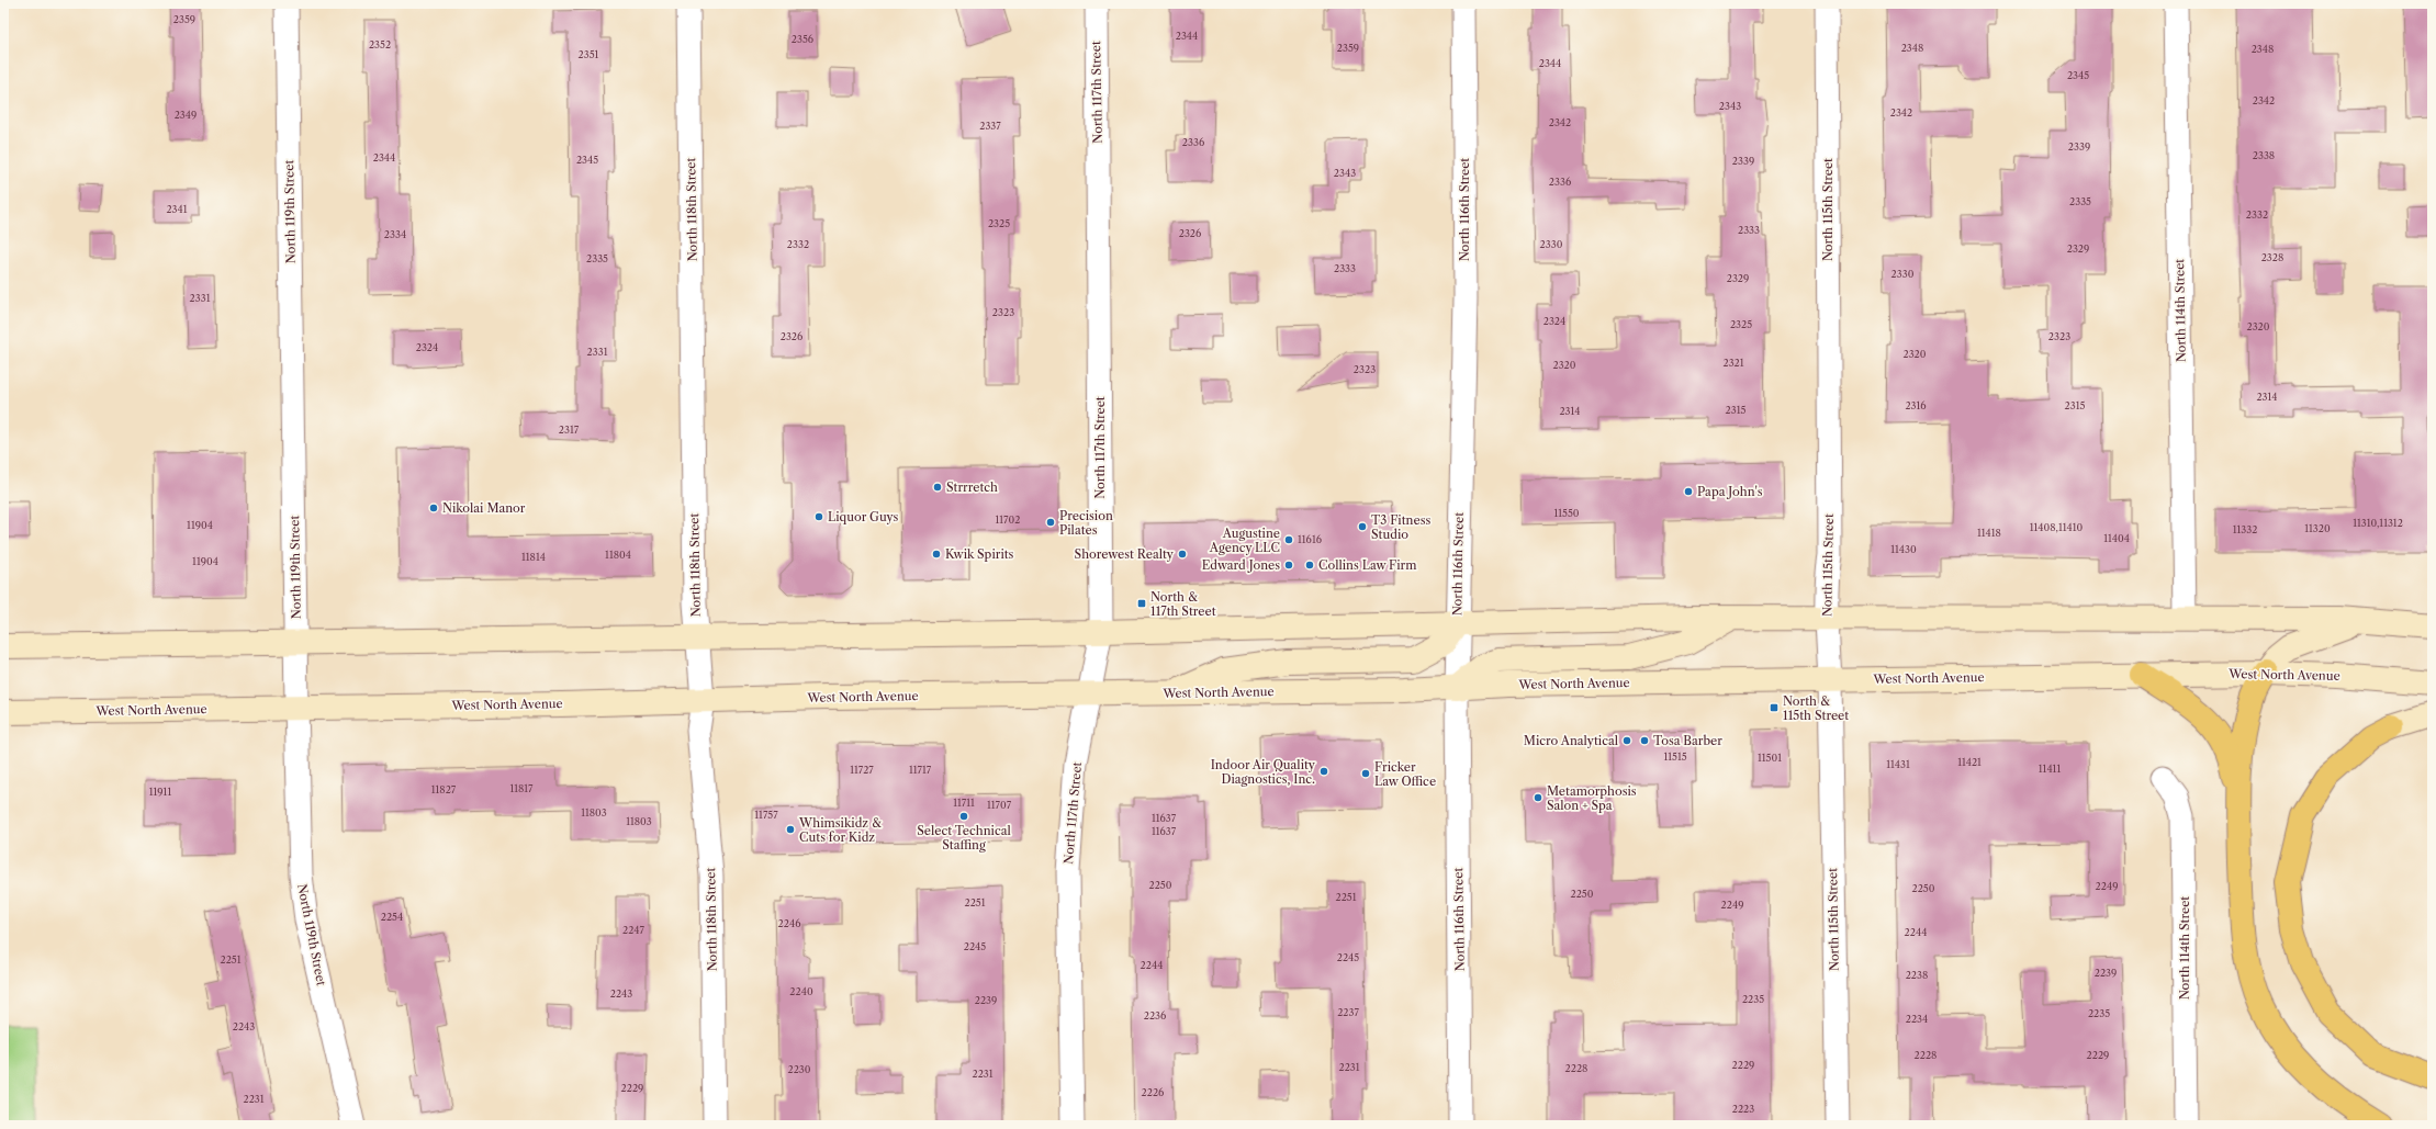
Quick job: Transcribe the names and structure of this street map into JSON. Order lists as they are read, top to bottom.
{
  "streets": {
    "main road": ["West North Avenue"],
    "street": [
      "North 117th Street",
      "North 118th Street",
      "North 116th Street",
      "North 115th Street",
      "North 119th Street",
      "North 114th Street"
    ]
  },
  "crossings": [
    ["North 117th Street", "West North Avenue"],
    ["North 118th Street", "West North Avenue"],
    ["North 116th Street", "West North Avenue"],
    ["North 115th Street", "West North Avenue"],
    ["North 119th Street", "West North Avenue"]
  ],
  "places": {
    "other": [
      "Strrretch",
      "Papa John's",
      "Nikolai Manor",
      "Liquor Guys",
      "Precision Pilates",
      "T3 Fitness Studio",
      "Augustine Agency LLC",
      "Kwik Spirits",
      "Shorewest Realty",
      "Edward Jones",
      "Collins Law Firm",
      "Micro Analytical",
      "Tosa Barber",
      "Indoor Air Quality Diagnostics, Inc.",
      "Fricker Law Office",
      "Metamorphosis Salon + Spa",
      "Select Technical Staffing",
      "Whimsikidz & Cuts for Kidz"
    ],
    "transit": ["North & 117th Street", "North & 115th Street"]
  },
  "house_numbers": [
    "2359",
    "2344",
    "2356",
    "2352",
    "2359",
    "2348",
    "2348",
    "2351",
    "2344",
    "2345",
    "2342",
    "2343",
    "2342",
    "2349",
    "2342",
    "2337",
    "2336",
    "2339",
    "2338",
    "2344",
    "2345",
    "2339",
    "2343",
    "2336",
    "2335",
    "2341",
    "2332",
    "2325",
    "2333",
    "2326",
    "2334",
    "2332",
    "2330",
    "2329",
    "2328",
    "2335",
    "2333",
    "2330",
    "2329",
    "2331",
    "2323",
    "2324",
    "2325",
    "2320",
    "2326",
    "2323",
    "2324",
    "2331",
    "2320",
    "2321",
    "2320",
    "2323",
    "2314",
    "2316",
    "2315",
    "2315",
    "2314",
    "2317",
    "11550",
    "11702",
    "11310,11312",
    "11904",
    "11408,11410",
    "11320",
    "11332",
    "11418",
    "11404",
    "11616",
    "11430",
    "11804",
    "11814",
    "11904",
    "11515",
    "11501",
    "11421",
    "11431",
    "11411",
    "11727",
    "11717",
    "11817",
    "11827",
    "11911",
    "11711",
    "11707",
    "11803",
    "11757",
    "11637",
    "11803",
    "11637",
    "2250",
    "2249",
    "2250",
    "2250",
    "2251",
    "2251",
    "2249",
    "2254",
    "2246",
    "2247",
    "2244",
    "2245",
    "2245",
    "2251",
    "2244",
    "2239",
    "2238",
    "2240",
    "2243",
    "2235",
    "2239",
    "2237",
    "2235",
    "2236",
    "2234",
    "2243",
    "2228",
    "2229",
    "2229",
    "2231",
    "2228",
    "2230",
    "2231",
    "2229",
    "2226",
    "2231",
    "2223"
  ]
}
